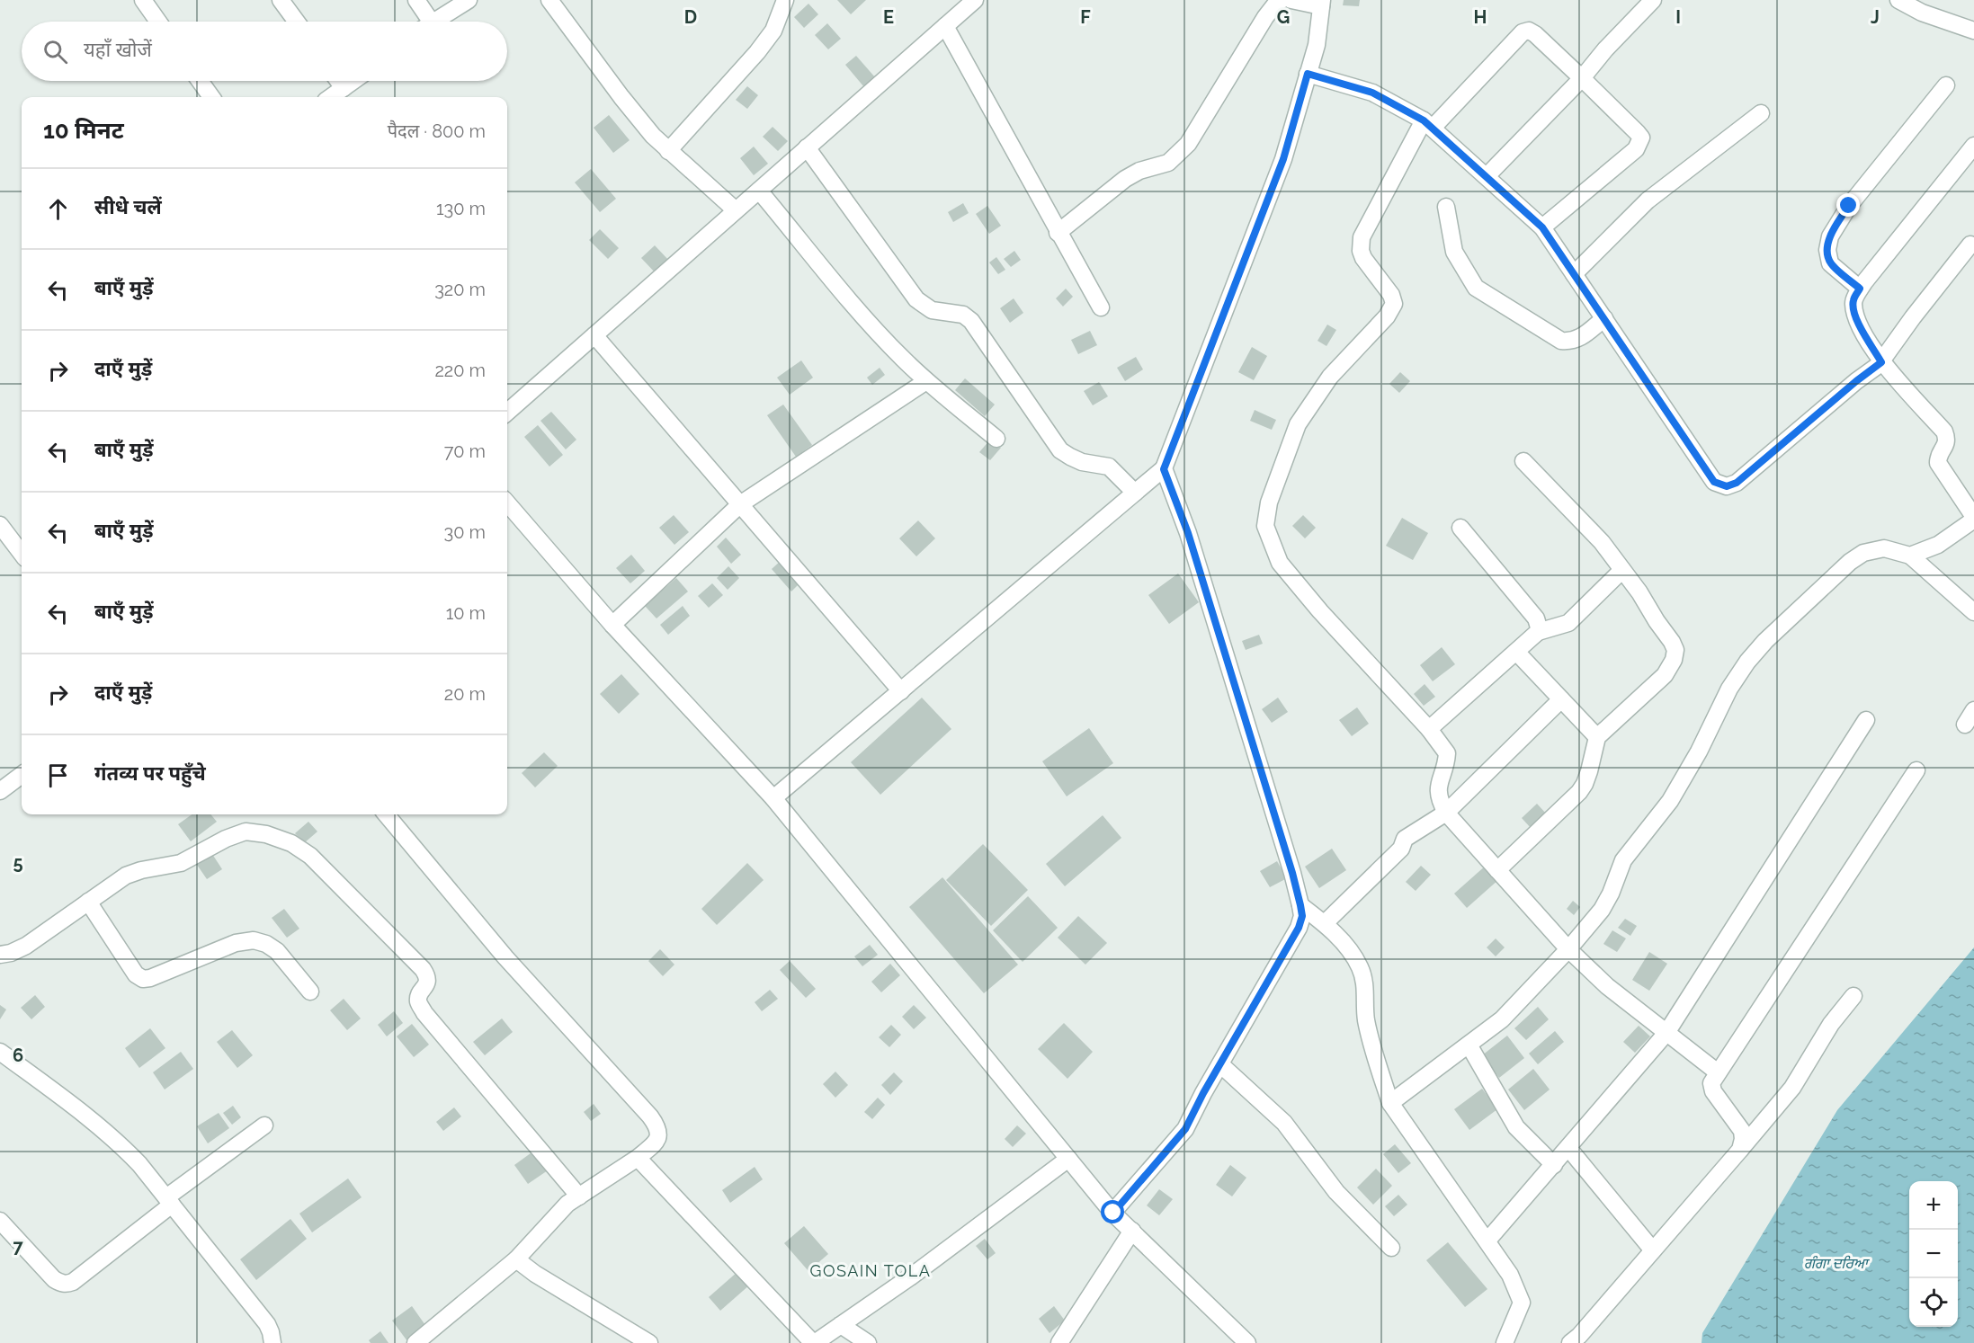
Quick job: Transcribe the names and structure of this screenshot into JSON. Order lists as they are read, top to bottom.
{
  "districts": ["GOSAIN TOLA"],
  "water": ["ਗੰਗਾ ਦਰਿਆ"],
  "page": {
    "search": "यहाँ खोजें",
    "heading": ["10 मिनट", "पैदल · 800 m"],
    "list": [
      ["सीधे चलें", "130 m"],
      ["बाएँ मुड़ें", "320 m"],
      ["दाएँ मुड़ें", "220 m"],
      ["बाएँ मुड़ें", "70 m"],
      ["बाएँ मुड़ें", "30 m"],
      ["बाएँ मुड़ें", "10 m"],
      ["दाएँ मुड़ें", "20 m"],
      "गंतव्य पर पहुँचे"
    ],
    "map_buttons": ["+", "−"]
  },
  "grid": {
    "columns": [
      "D",
      "E",
      "F",
      "G",
      "H",
      "I",
      "J"
    ],
    "rows": ["5", "6", "7"]
  }
}
